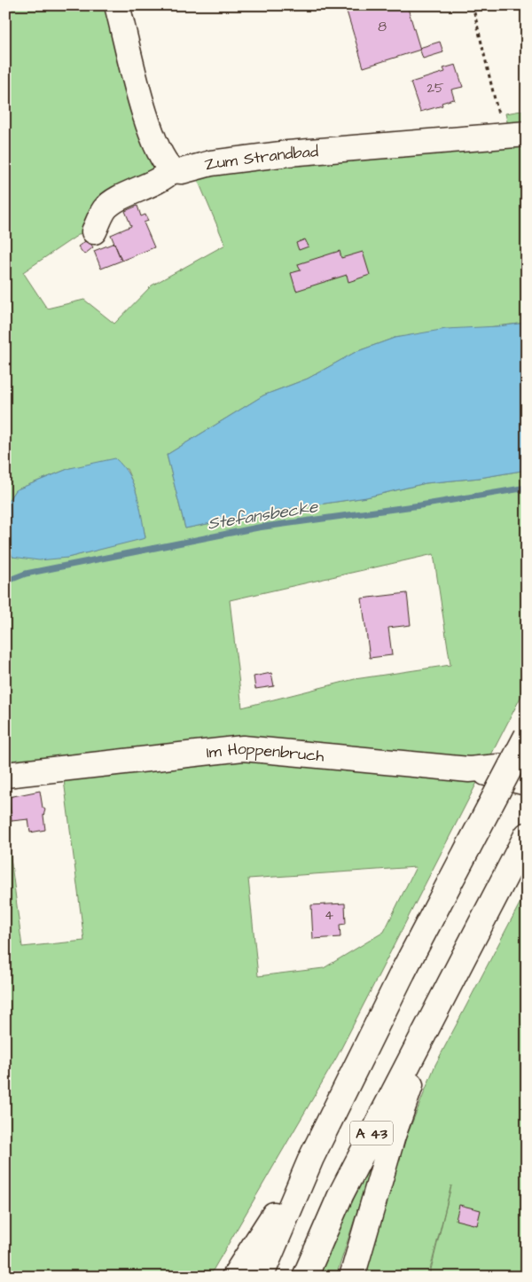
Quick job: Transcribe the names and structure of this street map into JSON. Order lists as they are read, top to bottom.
{
  "streets": {
    "main road": ["Zum Strandbad", "Im Hoppenbruch", "A 43"]
  },
  "water": ["Stefansbecke"],
  "house_numbers": ["8", "25", "4"]
}
